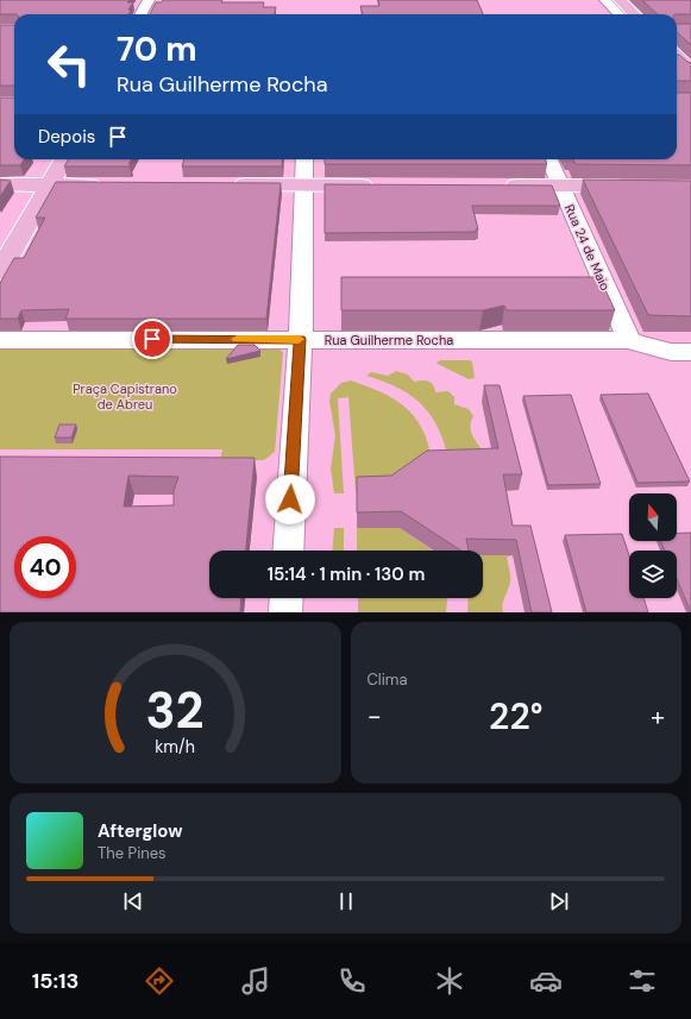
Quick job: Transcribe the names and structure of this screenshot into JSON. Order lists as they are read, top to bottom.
{
  "streets": {
    "street": ["Rua 24 de Maio", "Rua Guilherme Rocha"]
  },
  "crossings": [
    ["Rua 24 de Maio", "Rua Guilherme Rocha"]
  ],
  "parks": ["Praça Capistrano de Abreu"],
  "north": "top",
  "page": {
    "turn": ["70 m", "Rua Guilherme Rocha"],
    "then": "Depois",
    "limit": "40",
    "trip": "15:14 · 1 min · 130 m",
    "tile": "Clima",
    "heat": ["−", "22°", "+"],
    "song": ["Afterglow", "The Pines"],
    "tabs": "15:13",
    "gauge": ["32", "km/h"]
  }
}
